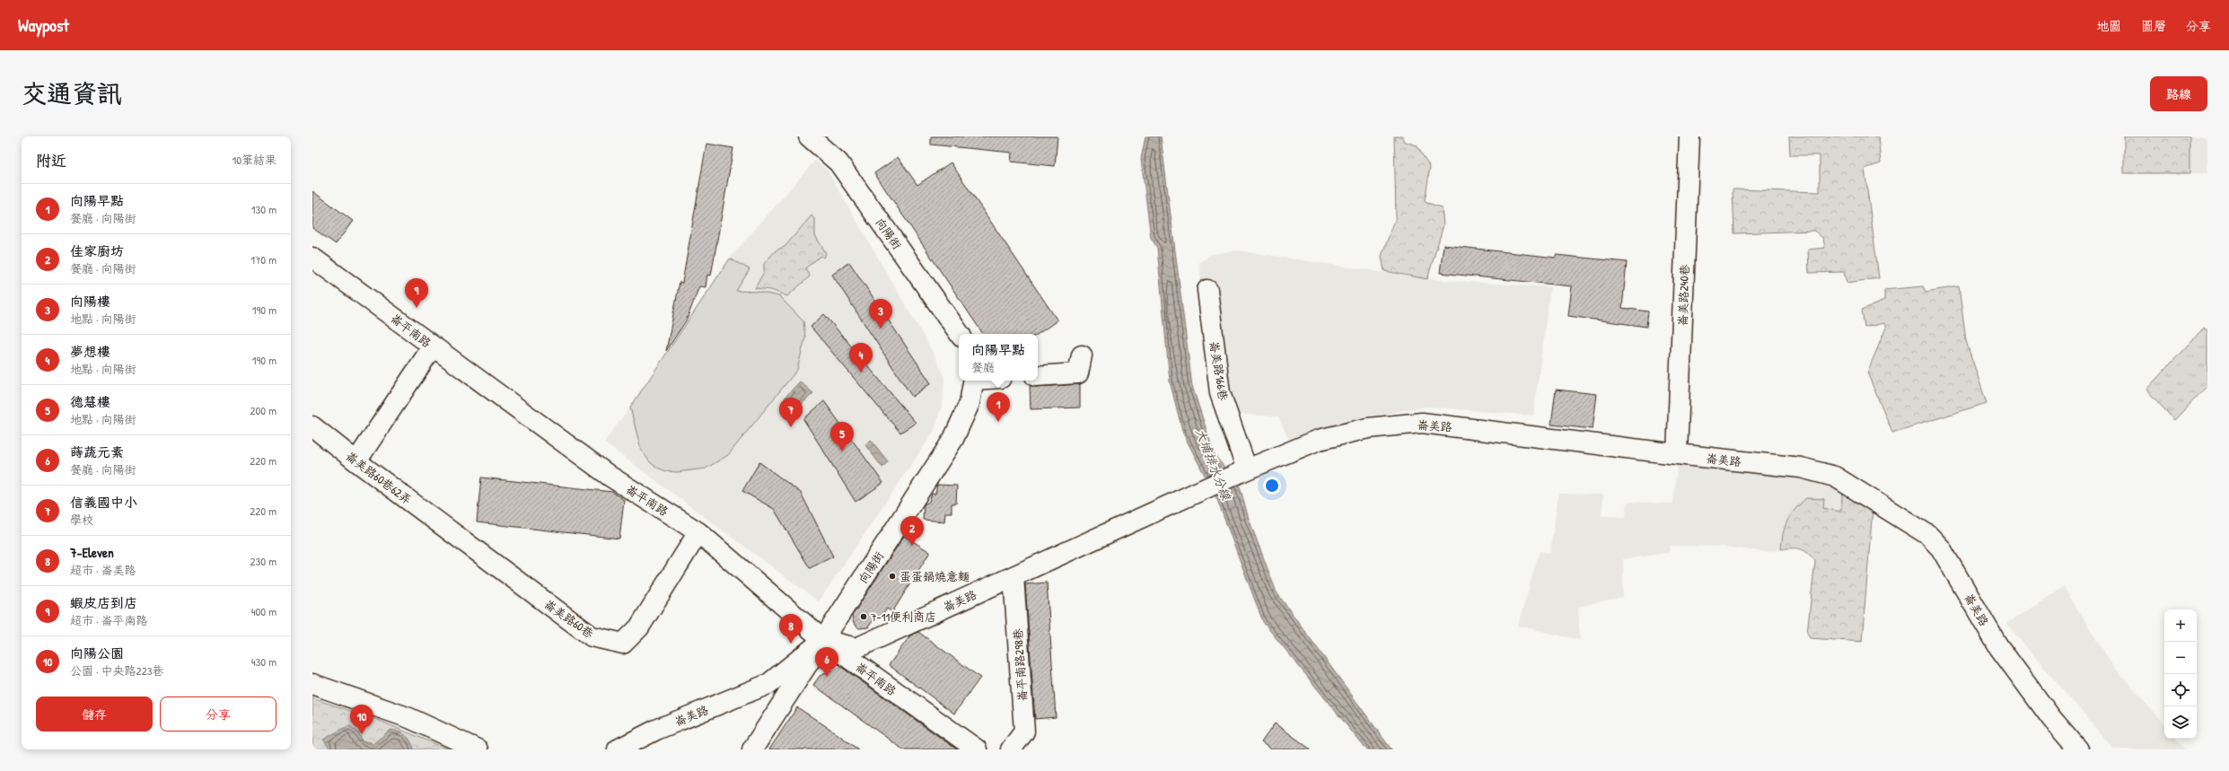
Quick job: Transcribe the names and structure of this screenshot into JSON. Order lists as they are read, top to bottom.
{
  "streets": {
    "street": [
      "向陽街",
      "崙美路240巷",
      "崙平南路",
      "崙美路166巷",
      "崙美路",
      "崙美路60巷62弄",
      "崙美路60巷",
      "崙平南路298巷"
    ]
  },
  "crossings": [
    ["向陽街", "崙平南路"],
    ["向陽街", "崙美路"],
    ["崙美路240巷", "崙美路"],
    ["崙平南路", "崙美路"],
    ["崙平南路", "崙美路60巷"],
    ["崙美路166巷", "崙美路"],
    ["崙美路", "崙平南路298巷"],
    ["崙美路60巷62弄", "崙美路60巷"]
  ],
  "water": ["大埔排水分線"],
  "places": ["蛋蛋鍋燒意麵", "7-11便利商店"],
  "page": {
    "header": "Waypost",
    "nav": ["地圖", "圖層", "分享"],
    "title": "交通資訊",
    "buttons": [
      "路線",
      ["儲存", "分享"]
    ],
    "heading": ["附近", "10筆結果"],
    "list": [
      {
        "mark": "1",
        "name": "向陽早點",
        "note": "餐廳 · 向陽街",
        "value": "130 m"
      },
      {
        "mark": "2",
        "name": "佳家廚坊",
        "note": "餐廳 · 向陽街",
        "value": "170 m"
      },
      {
        "mark": "3",
        "name": "向陽樓",
        "note": "地點 · 向陽街",
        "value": "190 m"
      },
      {
        "mark": "4",
        "name": "夢想樓",
        "note": "地點 · 向陽街",
        "value": "190 m"
      },
      {
        "mark": "5",
        "name": "德慧樓",
        "note": "地點 · 向陽街",
        "value": "200 m"
      },
      {
        "mark": "6",
        "name": "蒔蔬元素",
        "note": "餐廳 · 向陽街",
        "value": "220 m"
      },
      {
        "mark": "7",
        "name": "信義國中小",
        "note": "學校",
        "value": "220 m"
      },
      {
        "mark": "8",
        "name": "7-Eleven",
        "note": "超市 · 崙美路",
        "value": "230 m"
      },
      {
        "mark": "9",
        "name": "蝦皮店到店",
        "note": "超市 · 崙平南路",
        "value": "400 m"
      },
      {
        "mark": "10",
        "name": "向陽公園",
        "note": "公園 · 中央路223巷",
        "value": "430 m"
      }
    ],
    "pins": [
      "9",
      "3",
      "4",
      "1",
      "7",
      "5",
      "2",
      "8",
      "6",
      "10"
    ],
    "popup": ["向陽早點", "餐廳"],
    "map_buttons": ["+", "−"]
  }
}
